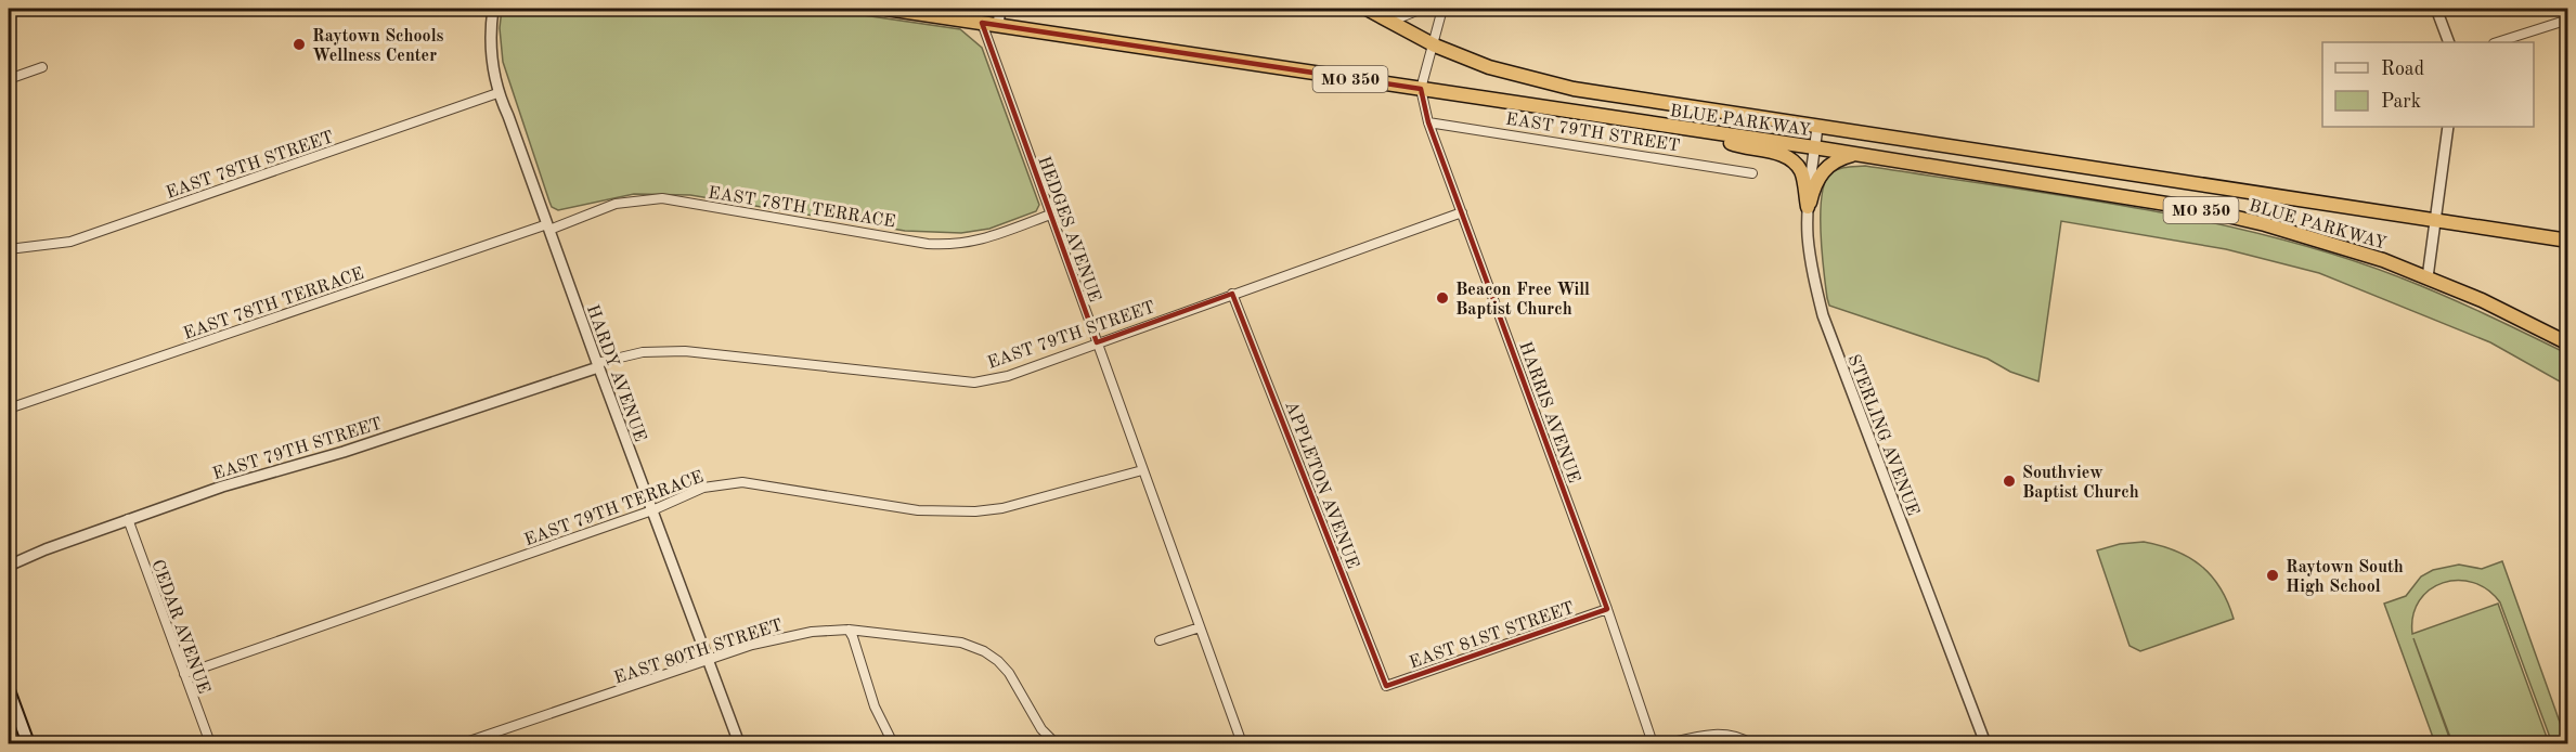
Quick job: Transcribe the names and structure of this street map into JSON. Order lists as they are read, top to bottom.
{
  "streets": {
    "highway": ["MO 350", "BLUE PARKWAY"],
    "street": [
      "EAST 79TH STREET",
      "EAST 78TH STREET",
      "EAST 78TH TERRACE",
      "HEDGES AVENUE",
      "HARDY AVENUE",
      "HARRIS AVENUE",
      "STERLING AVENUE",
      "APPLETON AVENUE",
      "EAST 79TH TERRACE",
      "CEDAR AVENUE",
      "EAST 81ST STREET",
      "EAST 80TH STREET"
    ]
  },
  "crossings": [
    ["BLUE PARKWAY", "HEDGES AVENUE"],
    ["BLUE PARKWAY", "HARRIS AVENUE"],
    ["BLUE PARKWAY", "STERLING AVENUE"],
    ["EAST 79TH STREET", "HEDGES AVENUE"],
    ["EAST 79TH STREET", "HARDY AVENUE"],
    ["EAST 79TH STREET", "HARRIS AVENUE"],
    ["EAST 79TH STREET", "APPLETON AVENUE"],
    ["EAST 79TH STREET", "CEDAR AVENUE"],
    ["EAST 78TH STREET", "HARDY AVENUE"],
    ["EAST 78TH TERRACE", "HEDGES AVENUE"],
    ["EAST 78TH TERRACE", "HARDY AVENUE"],
    ["HEDGES AVENUE", "EAST 79TH TERRACE"],
    ["HARDY AVENUE", "EAST 79TH TERRACE"],
    ["HARDY AVENUE", "EAST 80TH STREET"],
    ["HARRIS AVENUE", "EAST 81ST STREET"],
    ["APPLETON AVENUE", "EAST 81ST STREET"],
    ["EAST 79TH TERRACE", "CEDAR AVENUE"]
  ],
  "places": [
    "Raytown Schools Wellness Center",
    "Beacon Free Will Baptist Church",
    "Southview Baptist Church",
    "Raytown South High School"
  ],
  "legend": ["Road", "Park"]
}
